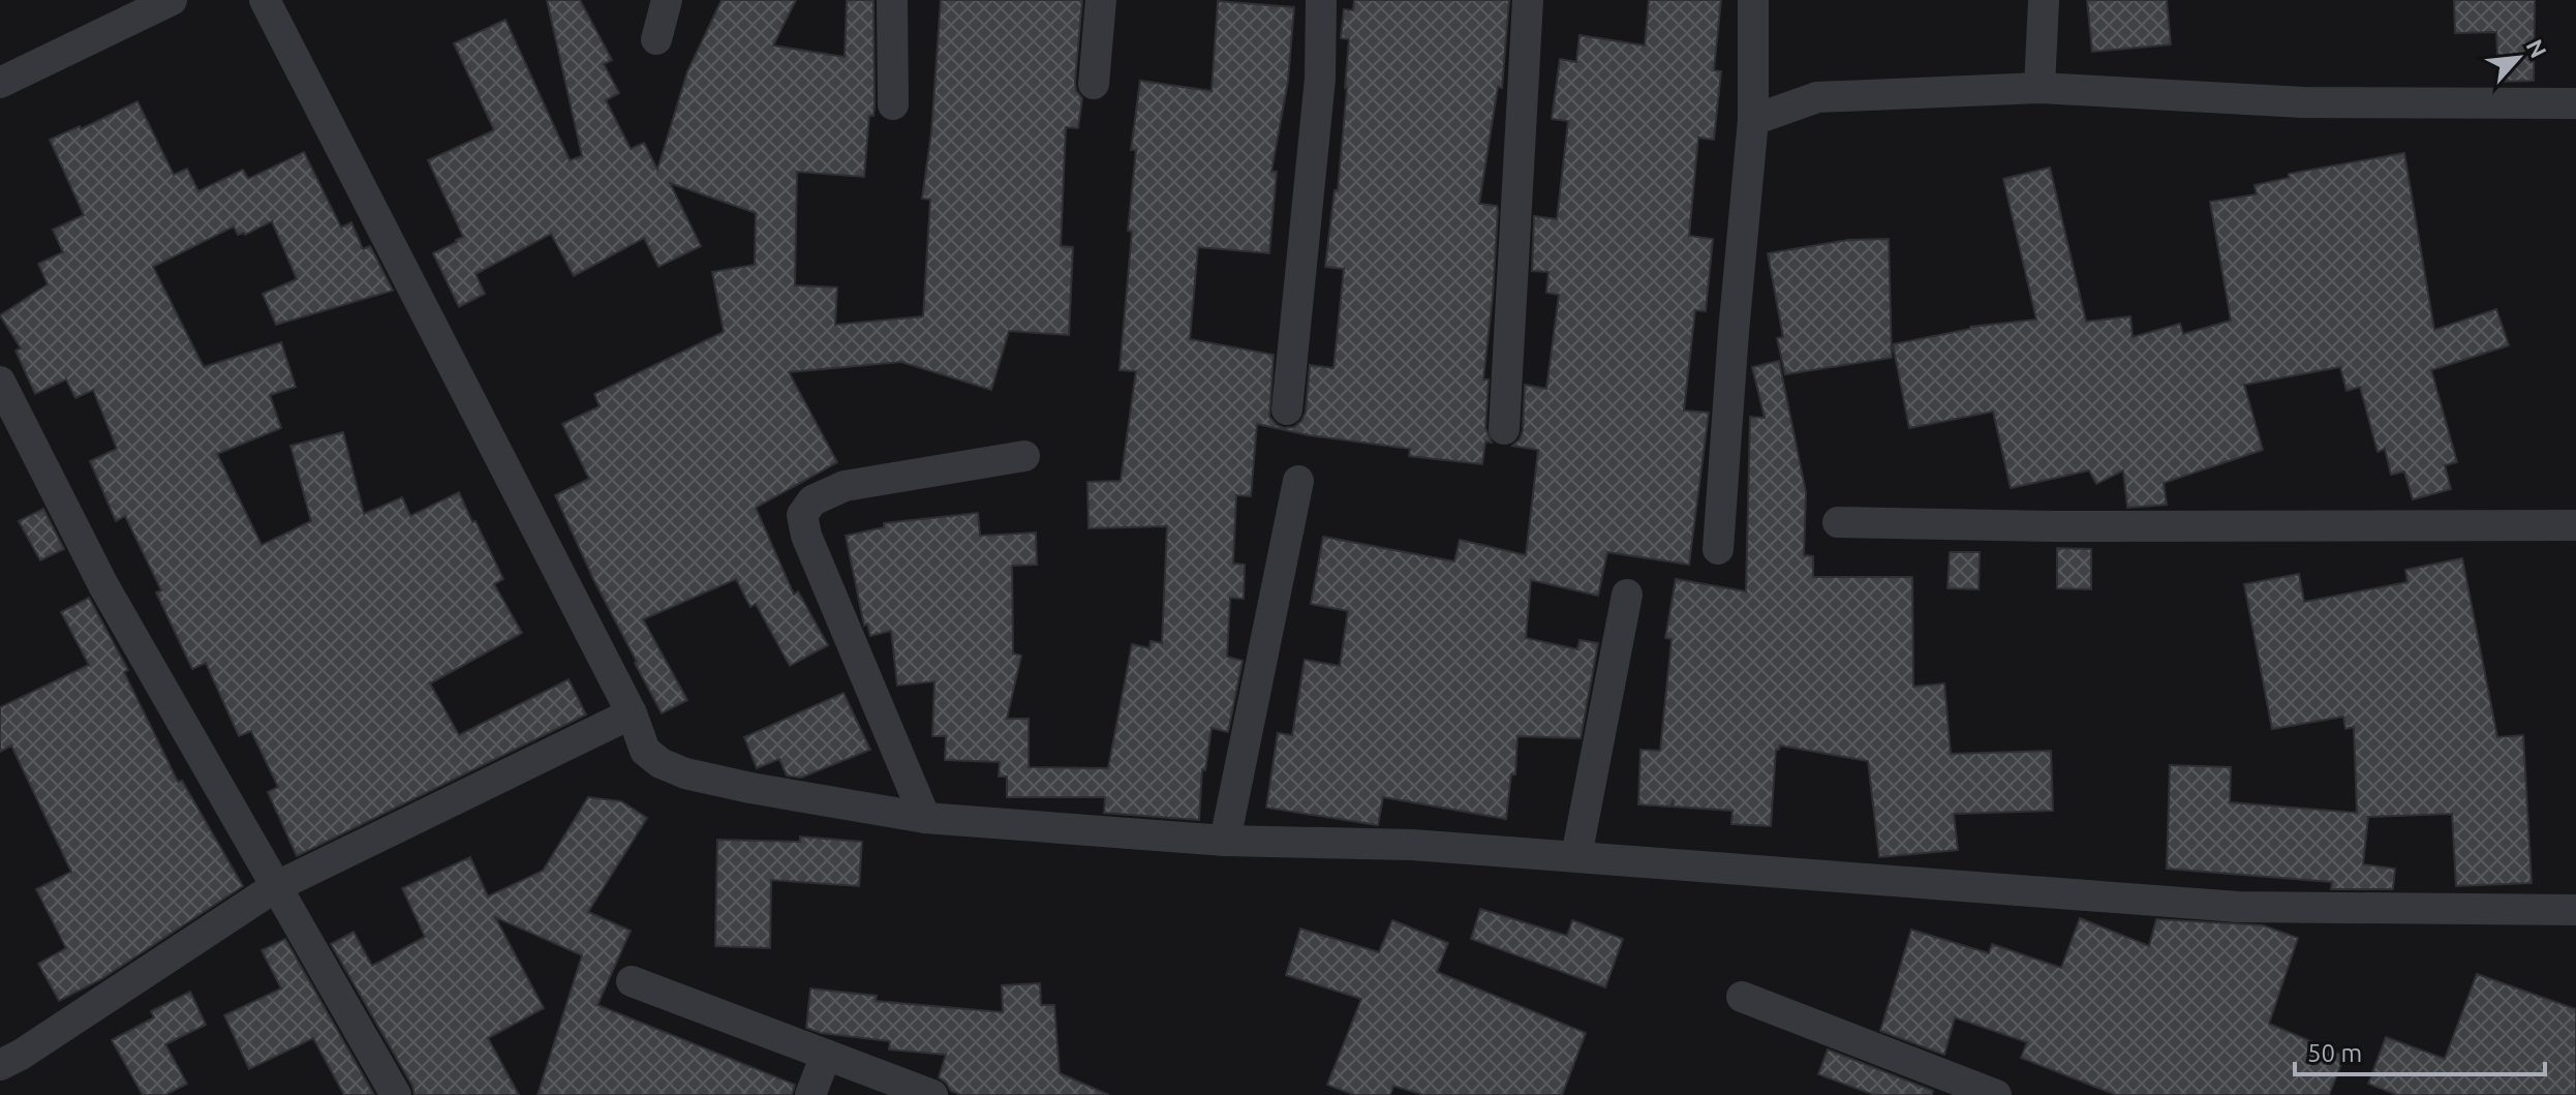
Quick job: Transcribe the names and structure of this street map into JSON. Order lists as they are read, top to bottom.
{
  "scale_bar": "50 m",
  "north": "top right"
}
